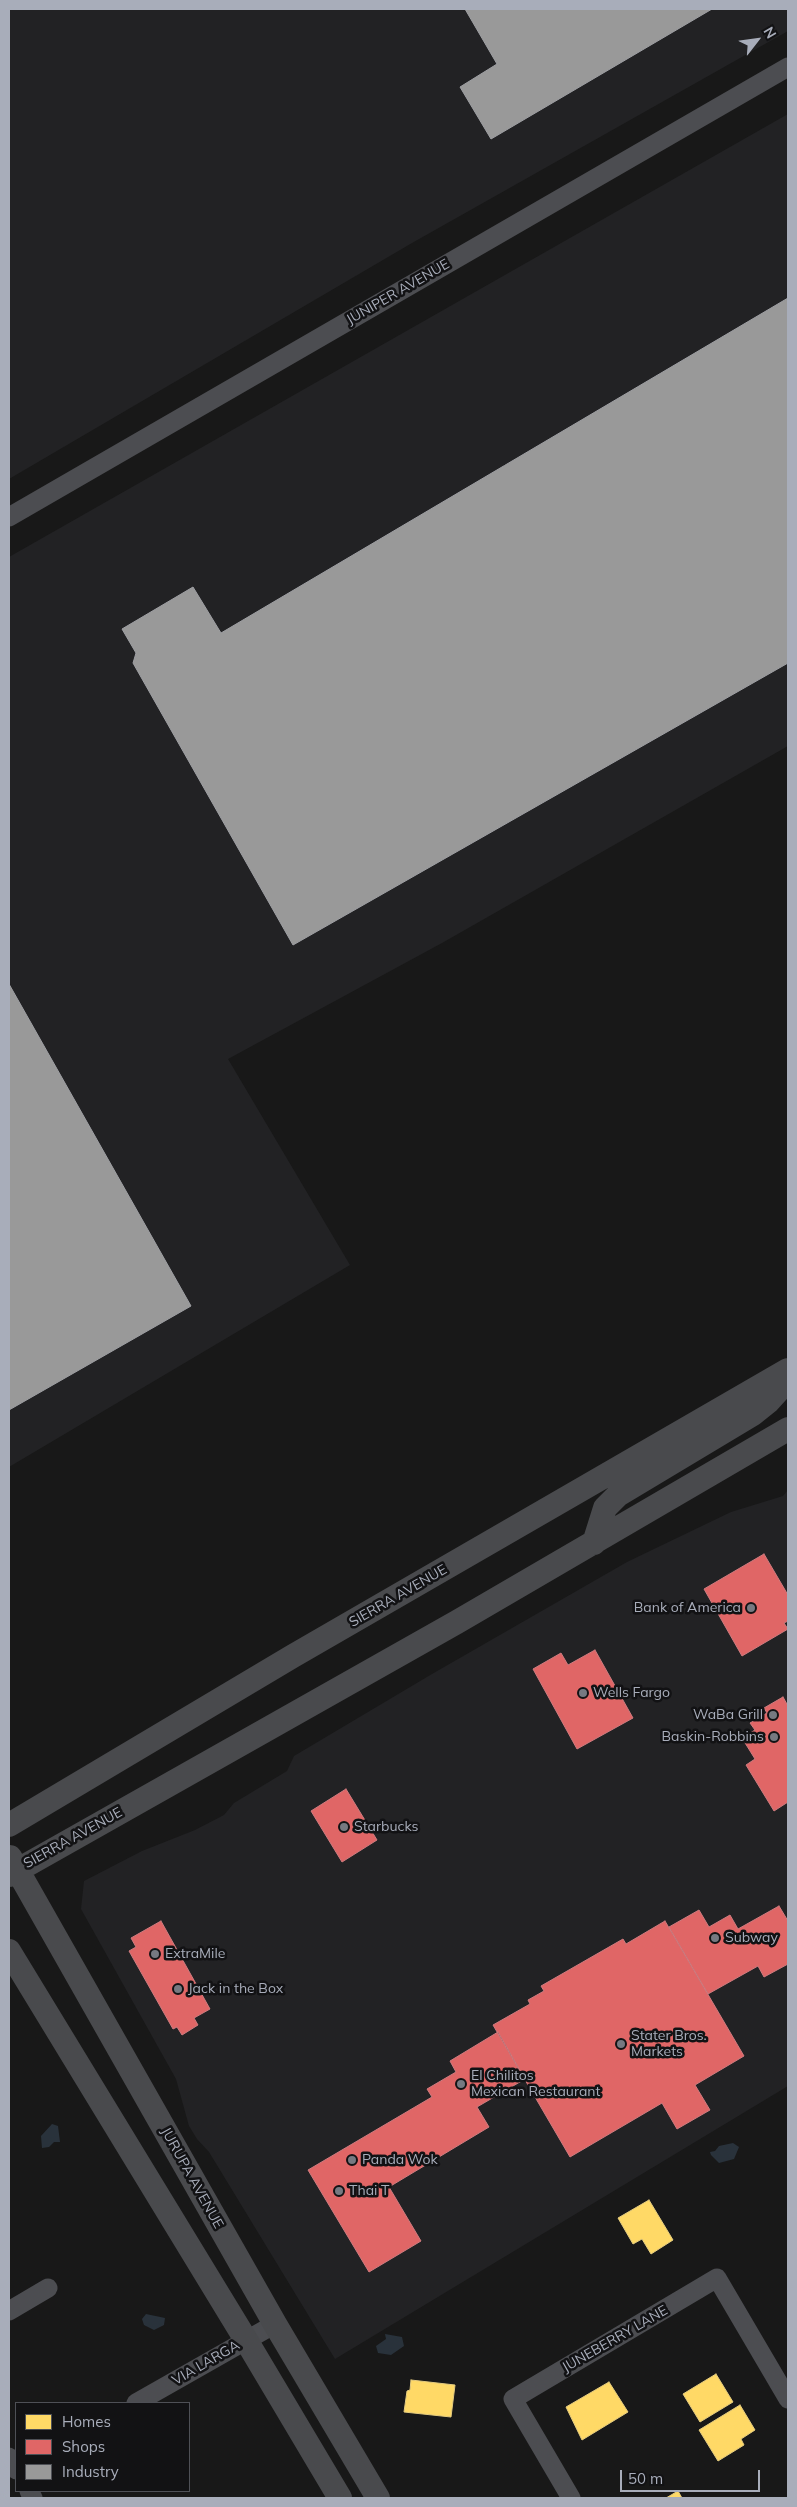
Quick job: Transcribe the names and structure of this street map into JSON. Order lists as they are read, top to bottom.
{
  "streets": {
    "main road": ["SIERRA AVENUE", "JURUPA AVENUE"],
    "street": ["JUNIPER AVENUE", "JUNEBERRY LANE", "VIA LARGA"]
  },
  "crossings": [
    ["SIERRA AVENUE", "JURUPA AVENUE"],
    ["JURUPA AVENUE", "VIA LARGA"]
  ],
  "places": [
    "Bank of America",
    "Wells Fargo",
    "WaBa Grill",
    "Baskin-Robbins",
    "Starbucks",
    "Subway",
    "ExtraMile",
    "Jack in the Box",
    "Stater Bros. Markets",
    "El Chilitos Mexican Restaurant",
    "Panda Wok",
    "Thai T"
  ],
  "legend": ["Homes", "Shops", "Industry"],
  "scale_bar": "50 m",
  "north": "top right"
}
